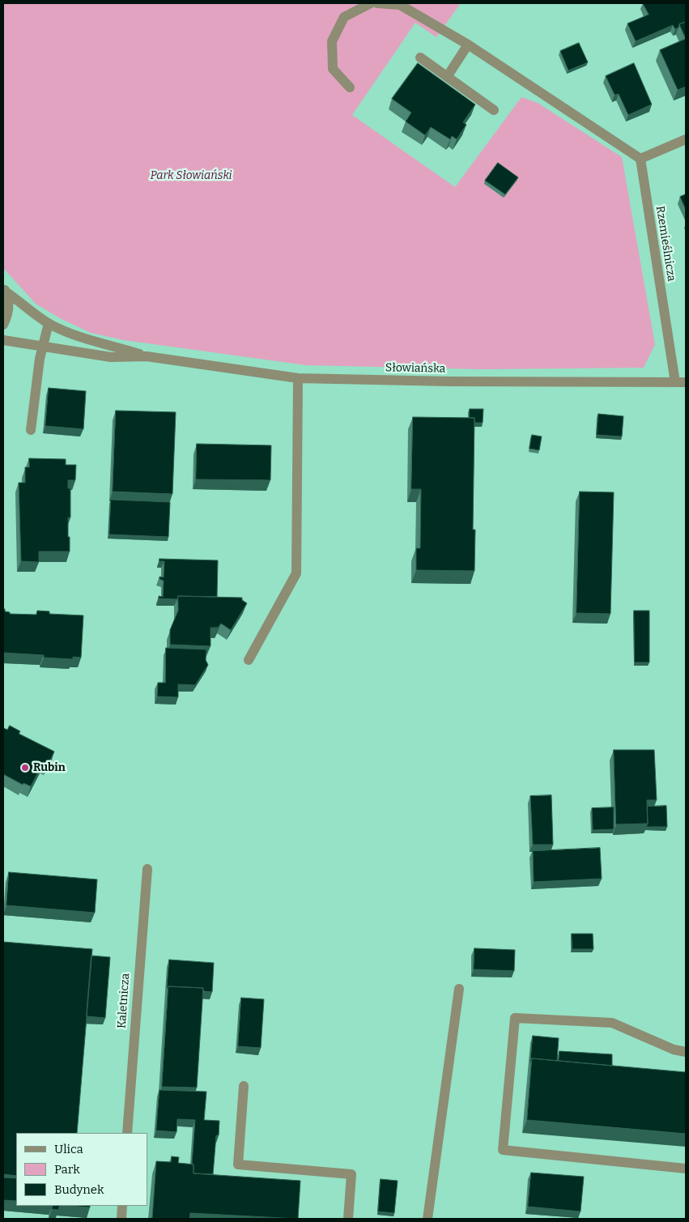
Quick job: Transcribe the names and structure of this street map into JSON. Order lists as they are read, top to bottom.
{
  "streets": {
    "street": ["Rzemieślnicza", "Słowiańska", "Kaletnicza"]
  },
  "crossings": [
    ["Rzemieślnicza", "Słowiańska"]
  ],
  "parks": ["Park Słowiański"],
  "places": ["Rubin"],
  "legend": ["Ulica", "Park", "Budynek"]
}
